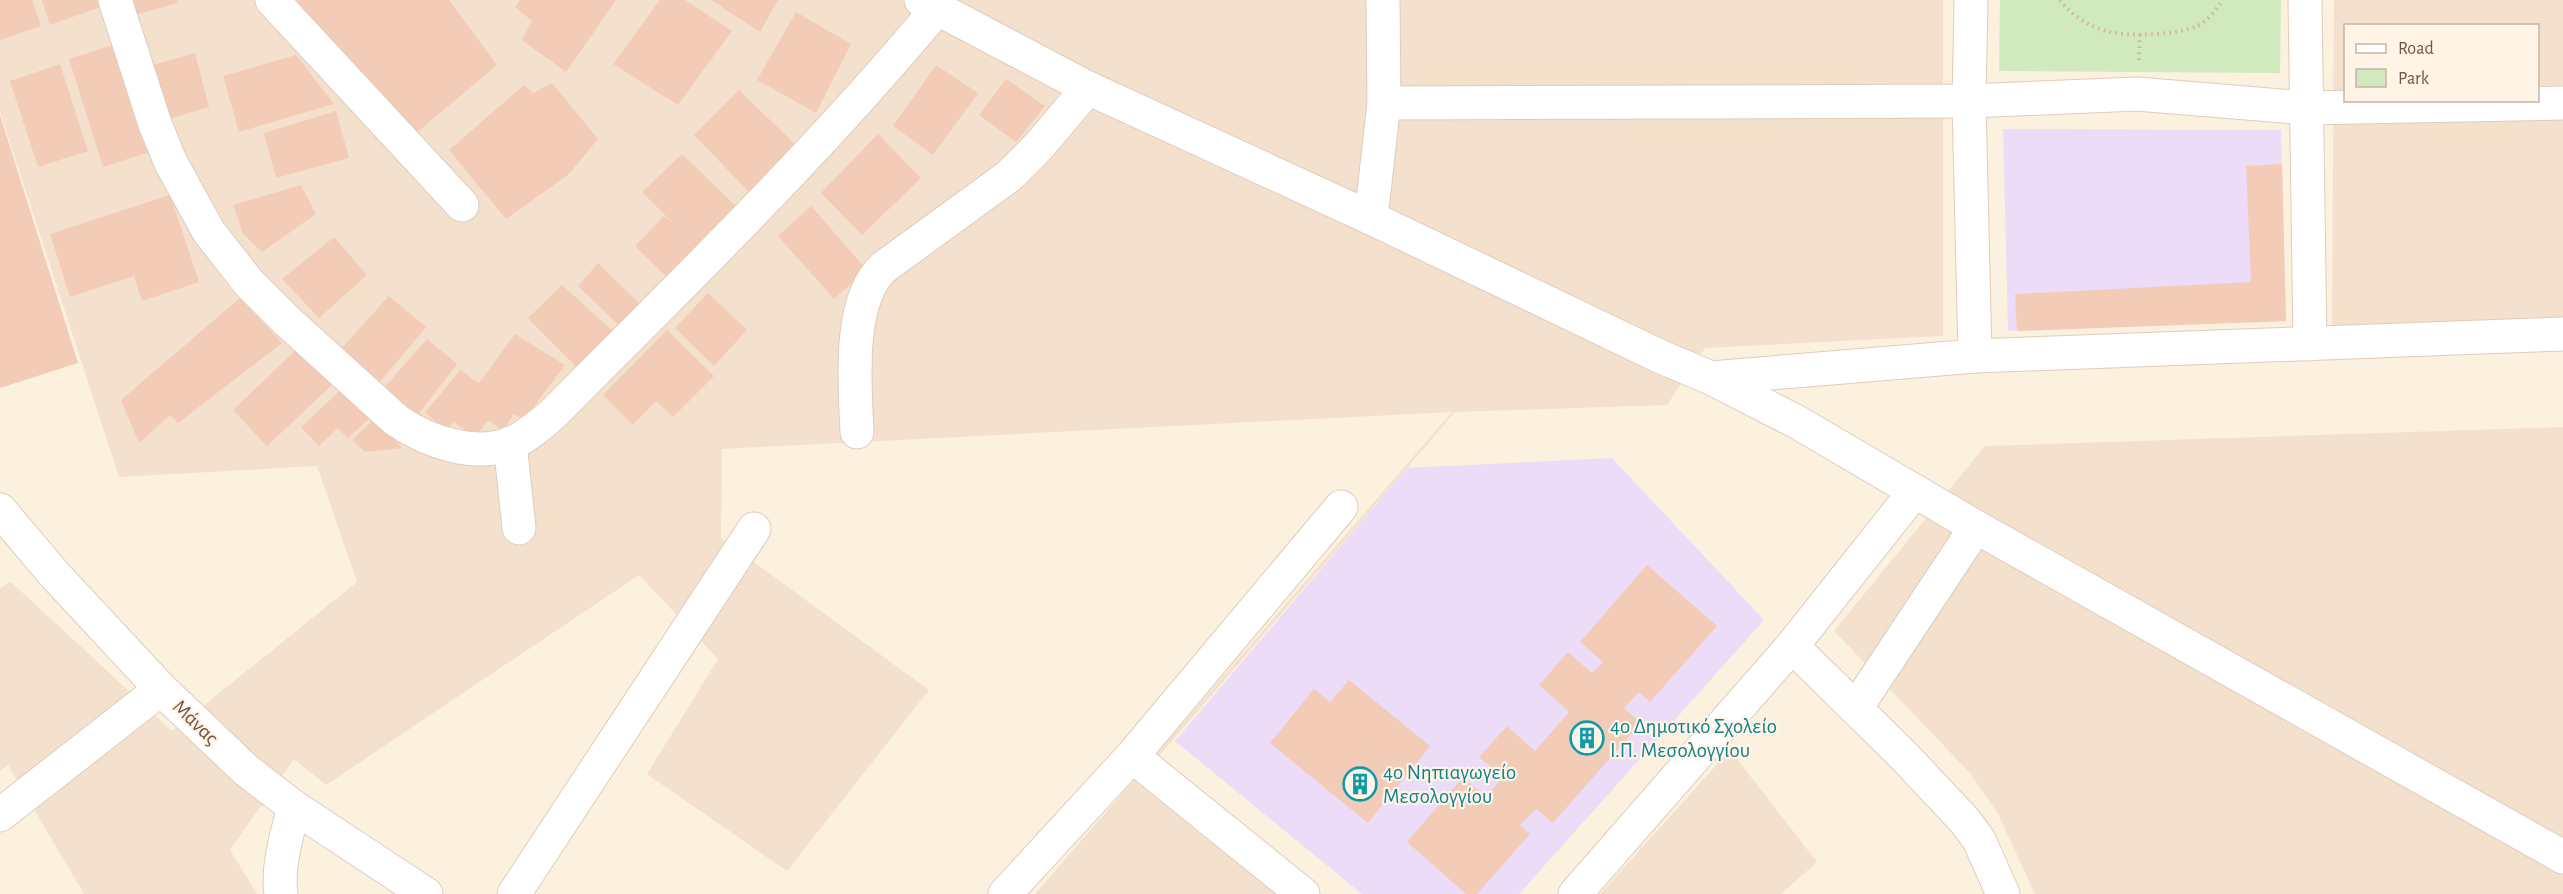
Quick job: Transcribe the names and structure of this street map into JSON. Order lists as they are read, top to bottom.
{
  "streets": {
    "street": ["Μάνας"]
  },
  "places": {
    "building": ["4ο Δημοτικό Σχολείο Ι.Π. Μεσολογγίου", "4ο Νηπιαγωγείο Μεσολογγίου"]
  },
  "legend": ["Road", "Park"]
}
